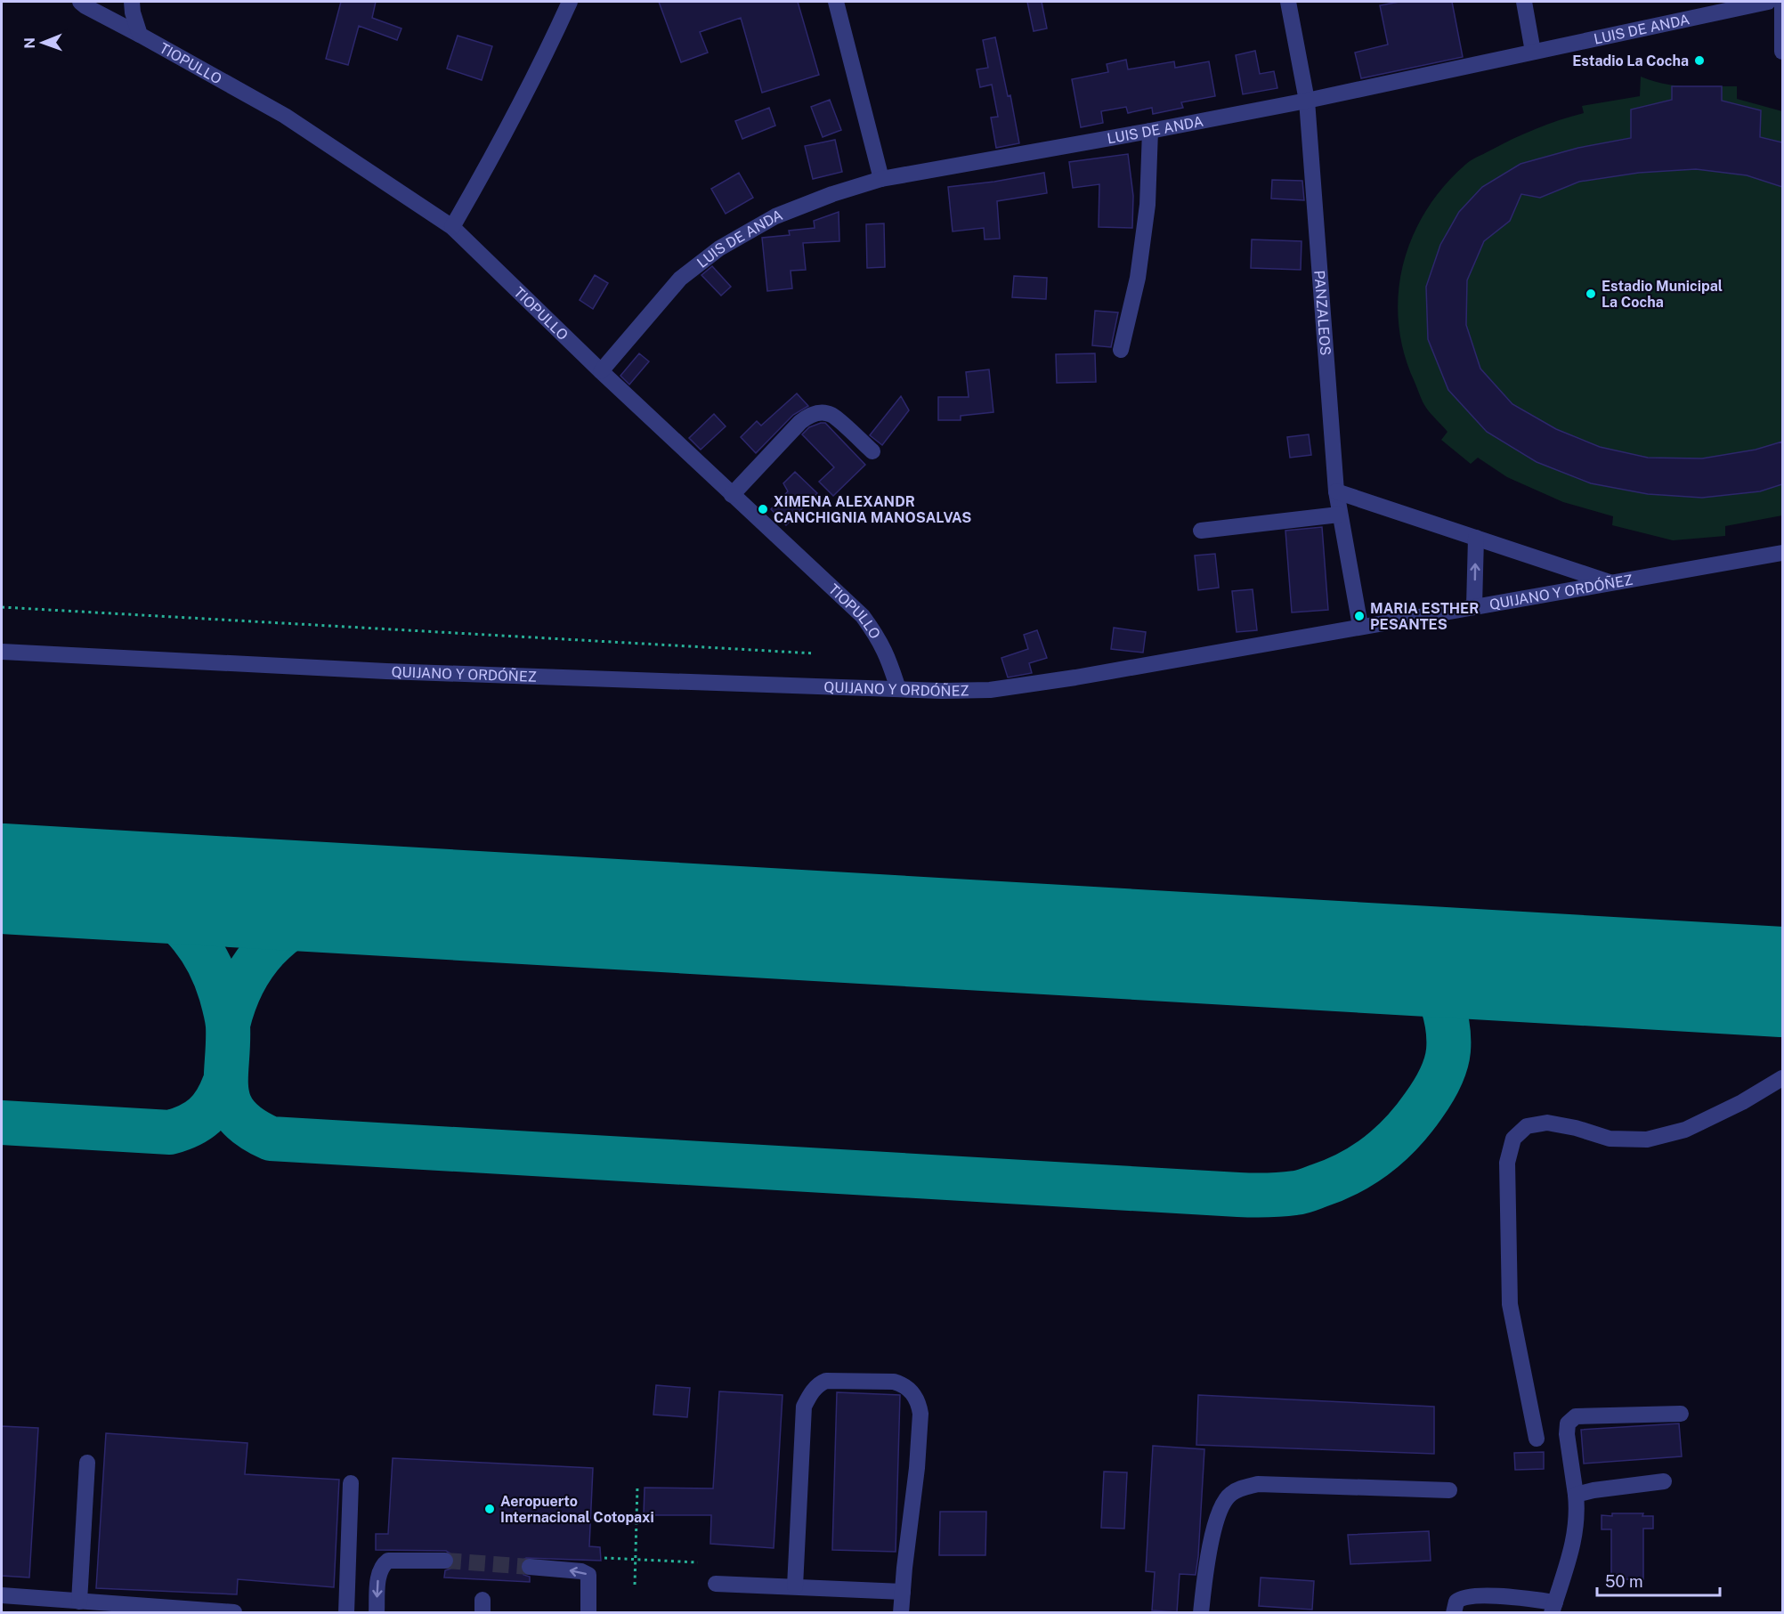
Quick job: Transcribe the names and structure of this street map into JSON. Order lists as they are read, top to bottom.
{
  "streets": {
    "street": [
      "LUIS DE ANDA",
      "TIOPULLO",
      "PANZALEOS",
      "QUIJANO Y ORDÓÑEZ"
    ]
  },
  "crossings": [
    ["LUIS DE ANDA", "TIOPULLO"],
    ["LUIS DE ANDA", "PANZALEOS"],
    ["TIOPULLO", "QUIJANO Y ORDÓÑEZ"],
    ["PANZALEOS", "QUIJANO Y ORDÓÑEZ"]
  ],
  "places": [
    "Estadio La Cocha",
    "Estadio Municipal La Cocha",
    "XIMENA ALEXANDR CANCHIGNIA MANOSALVAS",
    "MARIA ESTHER PESANTES",
    "Aeropuerto Internacional Cotopaxi"
  ],
  "scale_bar": "50 m",
  "north": "left"
}
